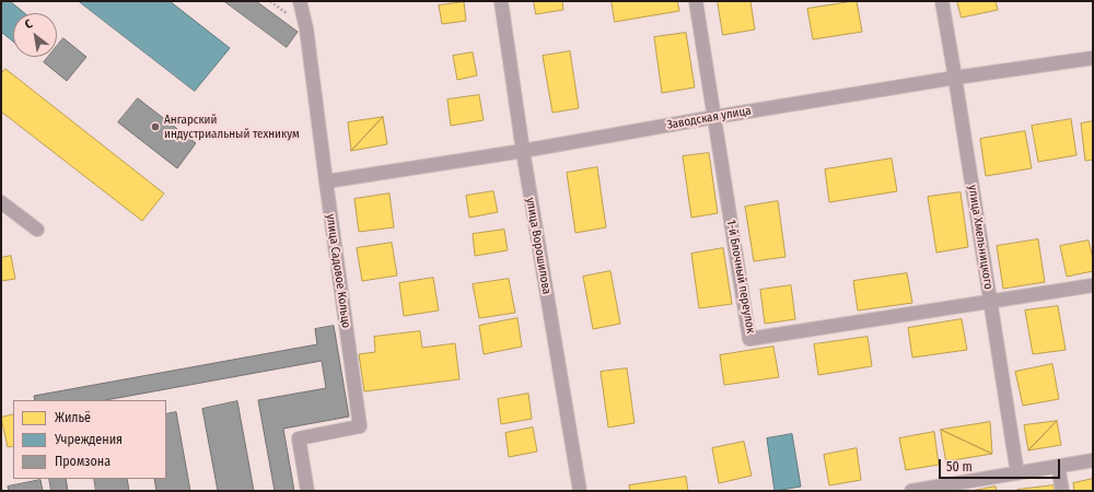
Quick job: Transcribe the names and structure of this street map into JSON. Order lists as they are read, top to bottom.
{
  "streets": {
    "street": [
      "Заводская улица",
      "улица Хмельницкого",
      "улица Ворошилова",
      "улица Садовое Кольцо",
      "1-й Блочный переулок"
    ]
  },
  "crossings": [
    ["Заводская улица", "улица Хмельницкого"],
    ["Заводская улица", "улица Ворошилова"],
    ["Заводская улица", "улица Садовое Кольцо"],
    ["Заводская улица", "1-й Блочный переулок"],
    ["улица Хмельницкого", "1-й Блочный переулок"]
  ],
  "places": ["Ангарский индустриальный техникум"],
  "legend": ["Жильё", "Учреждения", "Промзона"],
  "scale_bar": "50 m",
  "north": "top left"
}
